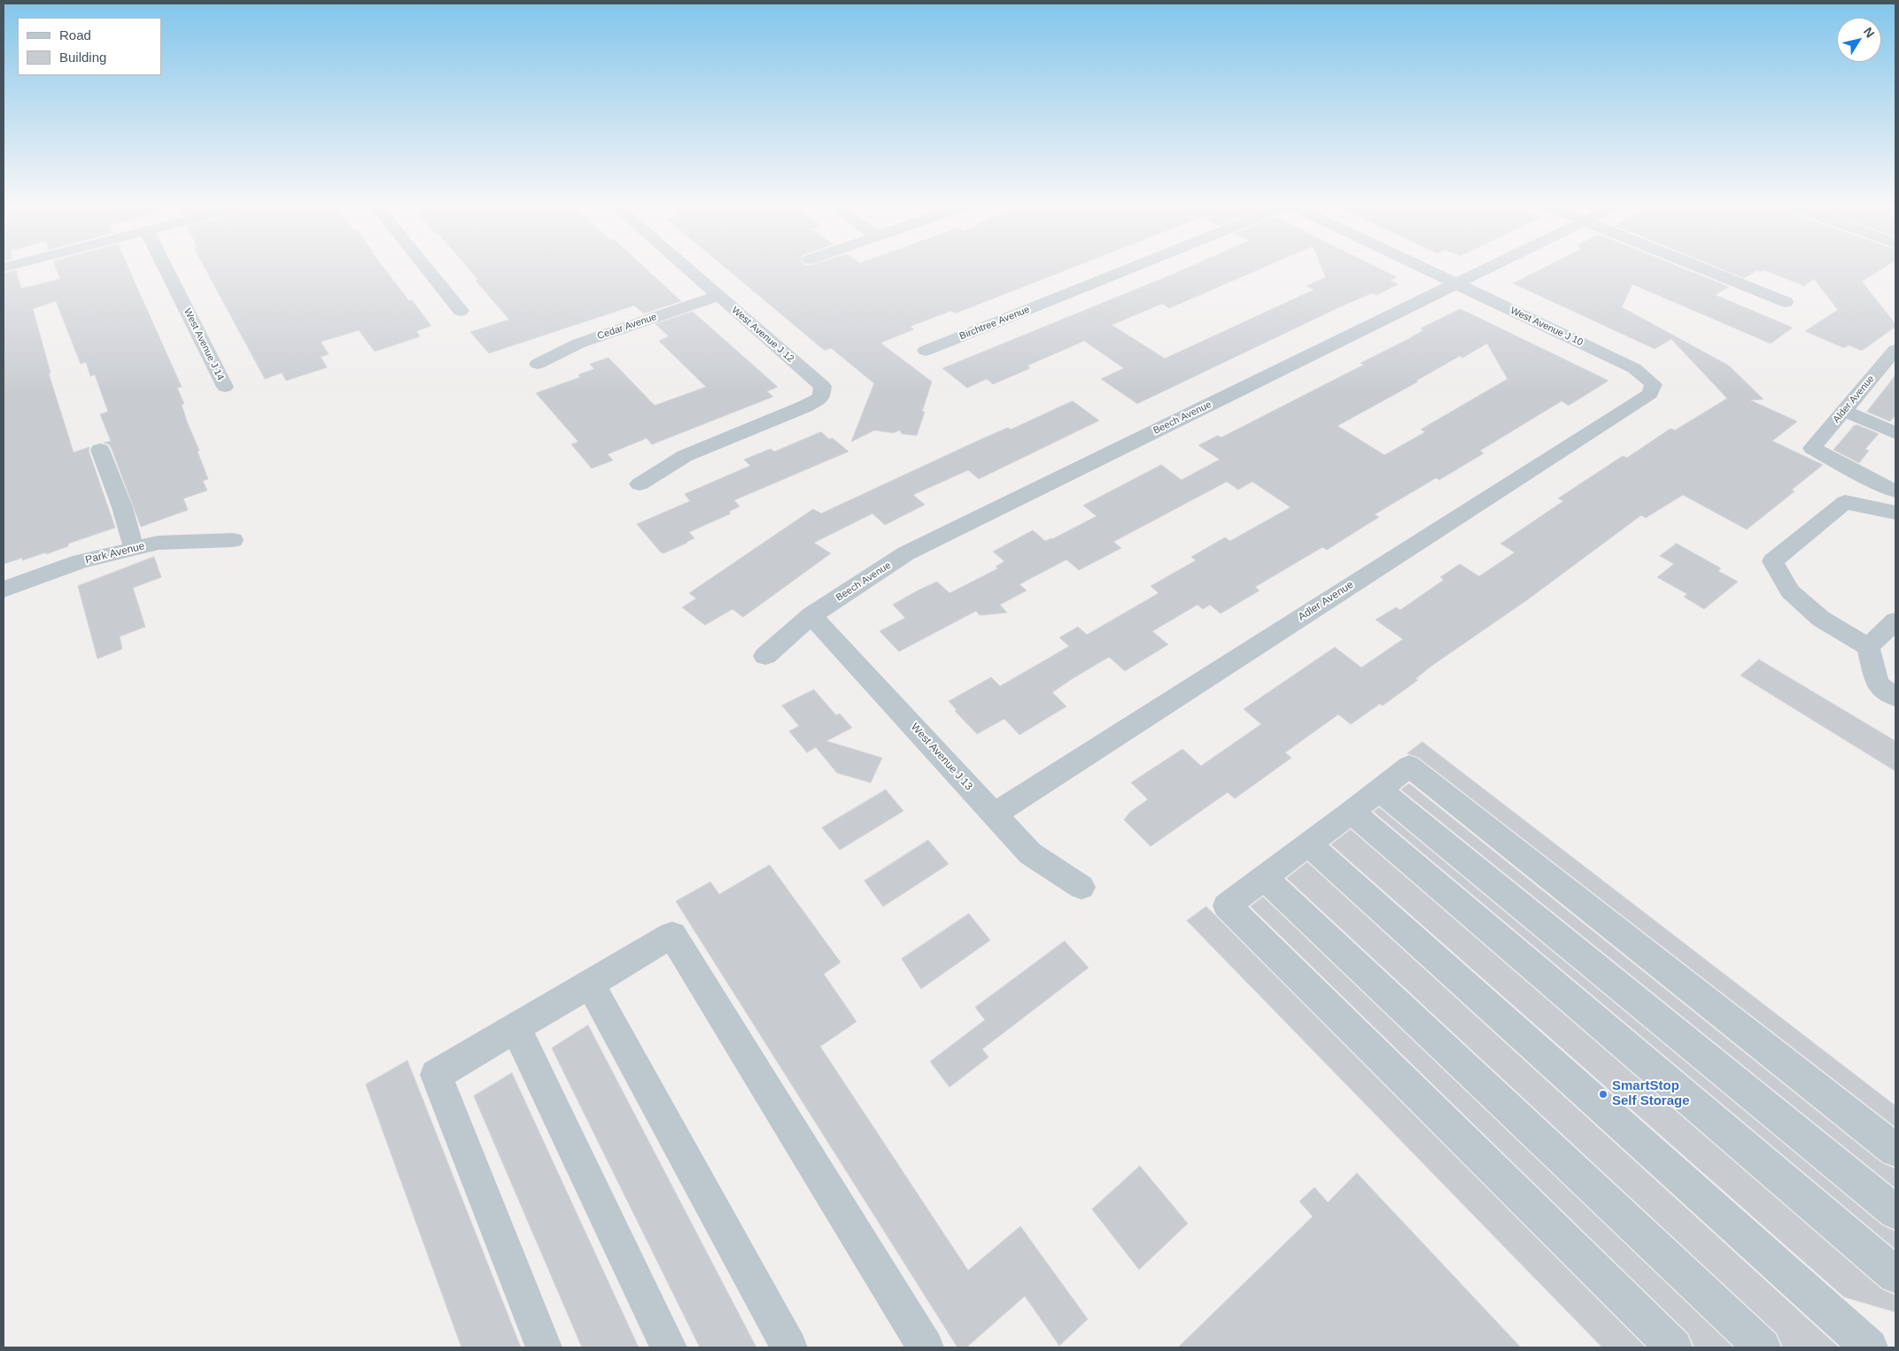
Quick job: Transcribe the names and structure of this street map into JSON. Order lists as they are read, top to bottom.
{
  "streets": {
    "street": [
      "Birchtree Avenue",
      "Cedar Avenue",
      "West Avenue J 10",
      "West Avenue J 12",
      "West Avenue J 14",
      "Alder Avenue",
      "Beech Avenue",
      "Park Avenue",
      "Adler Avenue",
      "West Avenue J 13"
    ]
  },
  "crossings": [
    ["Cedar Avenue", "West Avenue J 12"],
    ["West Avenue J 10", "Beech Avenue"],
    ["West Avenue J 10", "Adler Avenue"],
    ["Beech Avenue", "West Avenue J 13"],
    ["Adler Avenue", "West Avenue J 13"]
  ],
  "places": ["SmartStop Self Storage"],
  "legend": ["Road", "Building"],
  "north": "top right"
}
